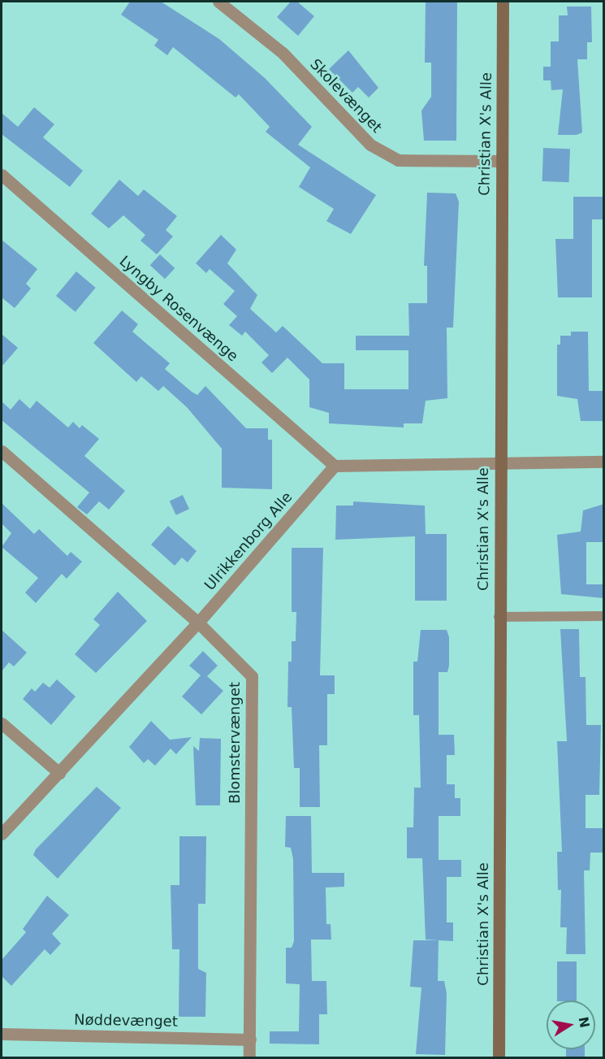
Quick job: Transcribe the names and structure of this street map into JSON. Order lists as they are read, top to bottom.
{
  "streets": {
    "street": [
      "Skolevænget",
      "Christian X's Alle",
      "Lyngby Rosenvænge",
      "Ulrikkenborg Alle",
      "Blomstervænget",
      "Nøddevænget"
    ]
  },
  "crossings": [
    ["Skolevænget", "Christian X's Alle"],
    ["Lyngby Rosenvænge", "Ulrikkenborg Alle"],
    ["Ulrikkenborg Alle", "Blomstervænget"],
    ["Blomstervænget", "Nøddevænget"]
  ],
  "north": "right"
}
